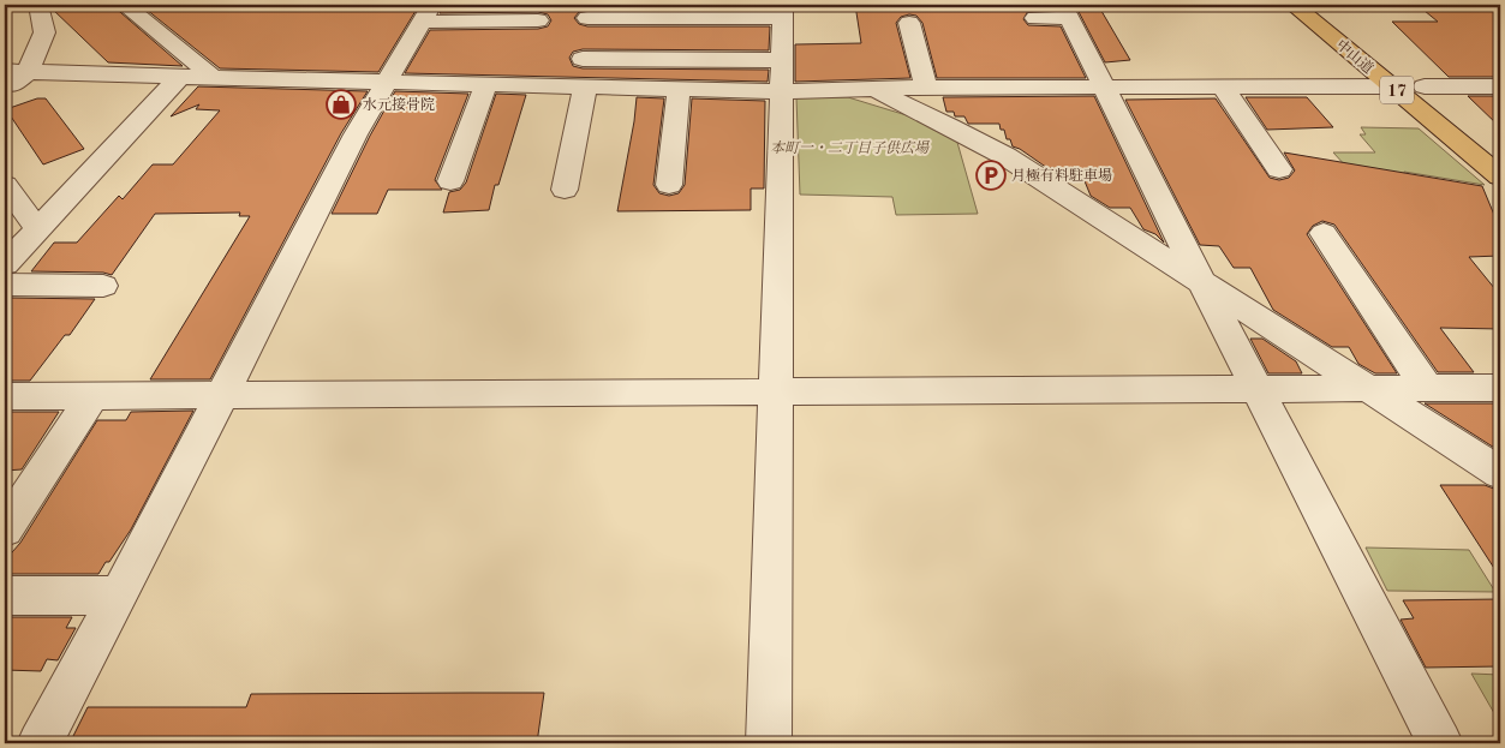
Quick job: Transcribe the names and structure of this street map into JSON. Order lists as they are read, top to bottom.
{
  "streets": {
    "highway": ["中山道", "17"]
  },
  "parks": ["本町一・二丁目子供広場"],
  "places": {
    "shop": ["水元接骨院"],
    "parking": ["月極有料駐車場"]
  }
}
